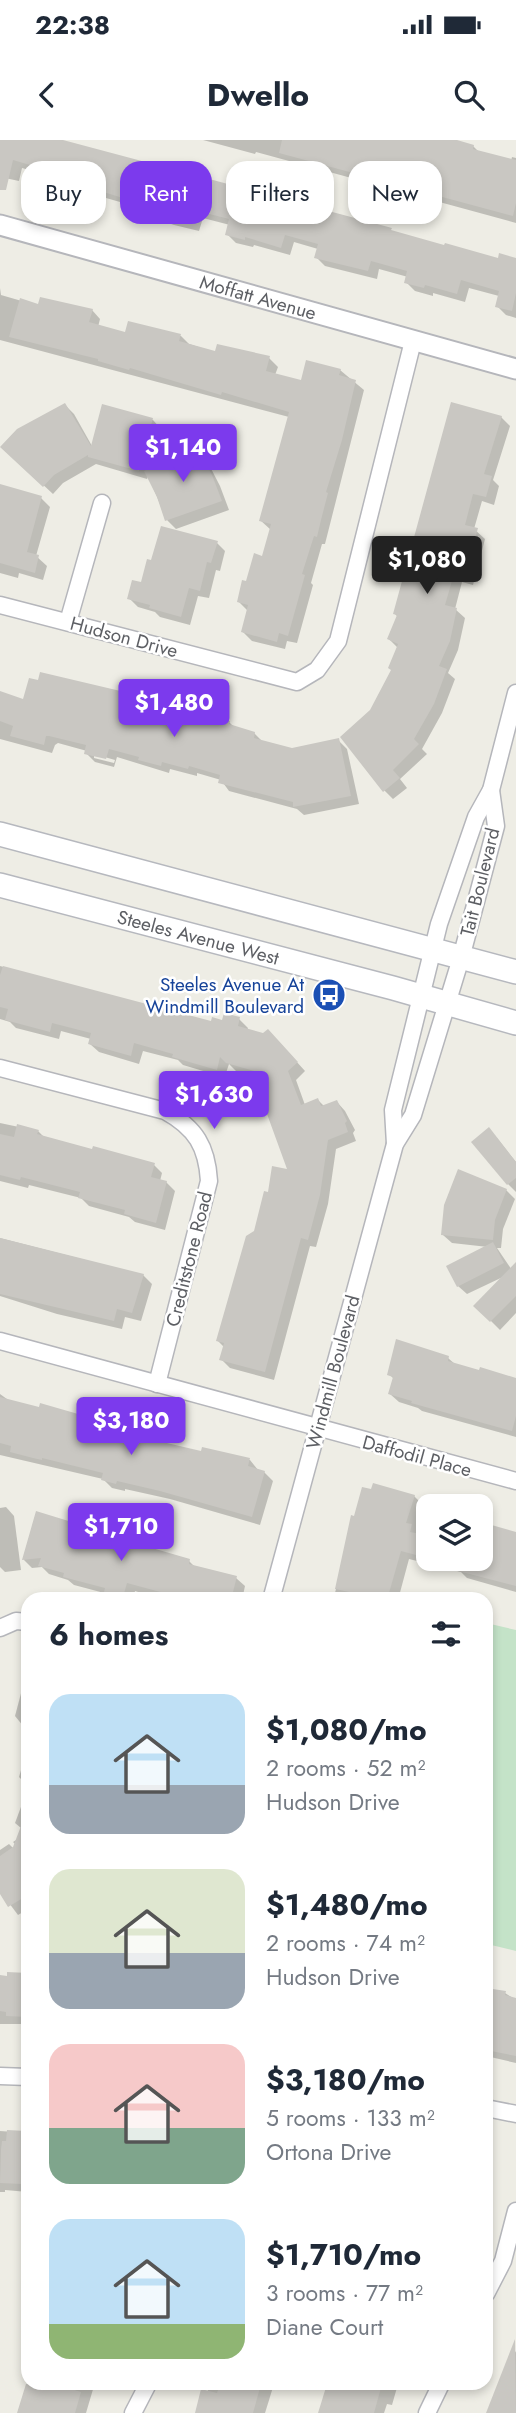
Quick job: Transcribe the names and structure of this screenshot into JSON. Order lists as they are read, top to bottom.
{
  "streets": {
    "main road": ["Steeles Avenue West"],
    "street": [
      "Moffatt Avenue",
      "Hudson Drive",
      "Tait Boulevard",
      "Creditstone Road",
      "Windmill Boulevard",
      "Daffodil Place"
    ]
  },
  "crossings": [
    ["Moffatt Avenue", "Hudson Drive"],
    ["Tait Boulevard", "Windmill Boulevard"],
    ["Steeles Avenue West", "Windmill Boulevard"],
    ["Creditstone Road", "Daffodil Place"],
    ["Windmill Boulevard", "Daffodil Place"]
  ],
  "places": {
    "bus stop": ["Steeles Avenue At Windmill Boulevard"]
  },
  "page": {
    "status": "22:38",
    "header": "Dwello",
    "chip": [
      "Buy",
      "Rent",
      "Filters",
      "New"
    ],
    "price": [
      "$1,140",
      "$1,080",
      "$1,480",
      "$1,630",
      "$3,180",
      "$1,710"
    ],
    "heading": "6 homes",
    "list": [
      {
        "name": "$1,080/mo",
        "note": "2 rooms · 52 m² · Hudson Drive"
      },
      {
        "name": "$1,480/mo",
        "note": "2 rooms · 74 m² · Hudson Drive"
      },
      {
        "name": "$3,180/mo",
        "note": "5 rooms · 133 m² · Ortona Drive"
      },
      {
        "name": "$1,710/mo",
        "note": "3 rooms · 77 m² · Diane Court"
      }
    ]
  }
}
